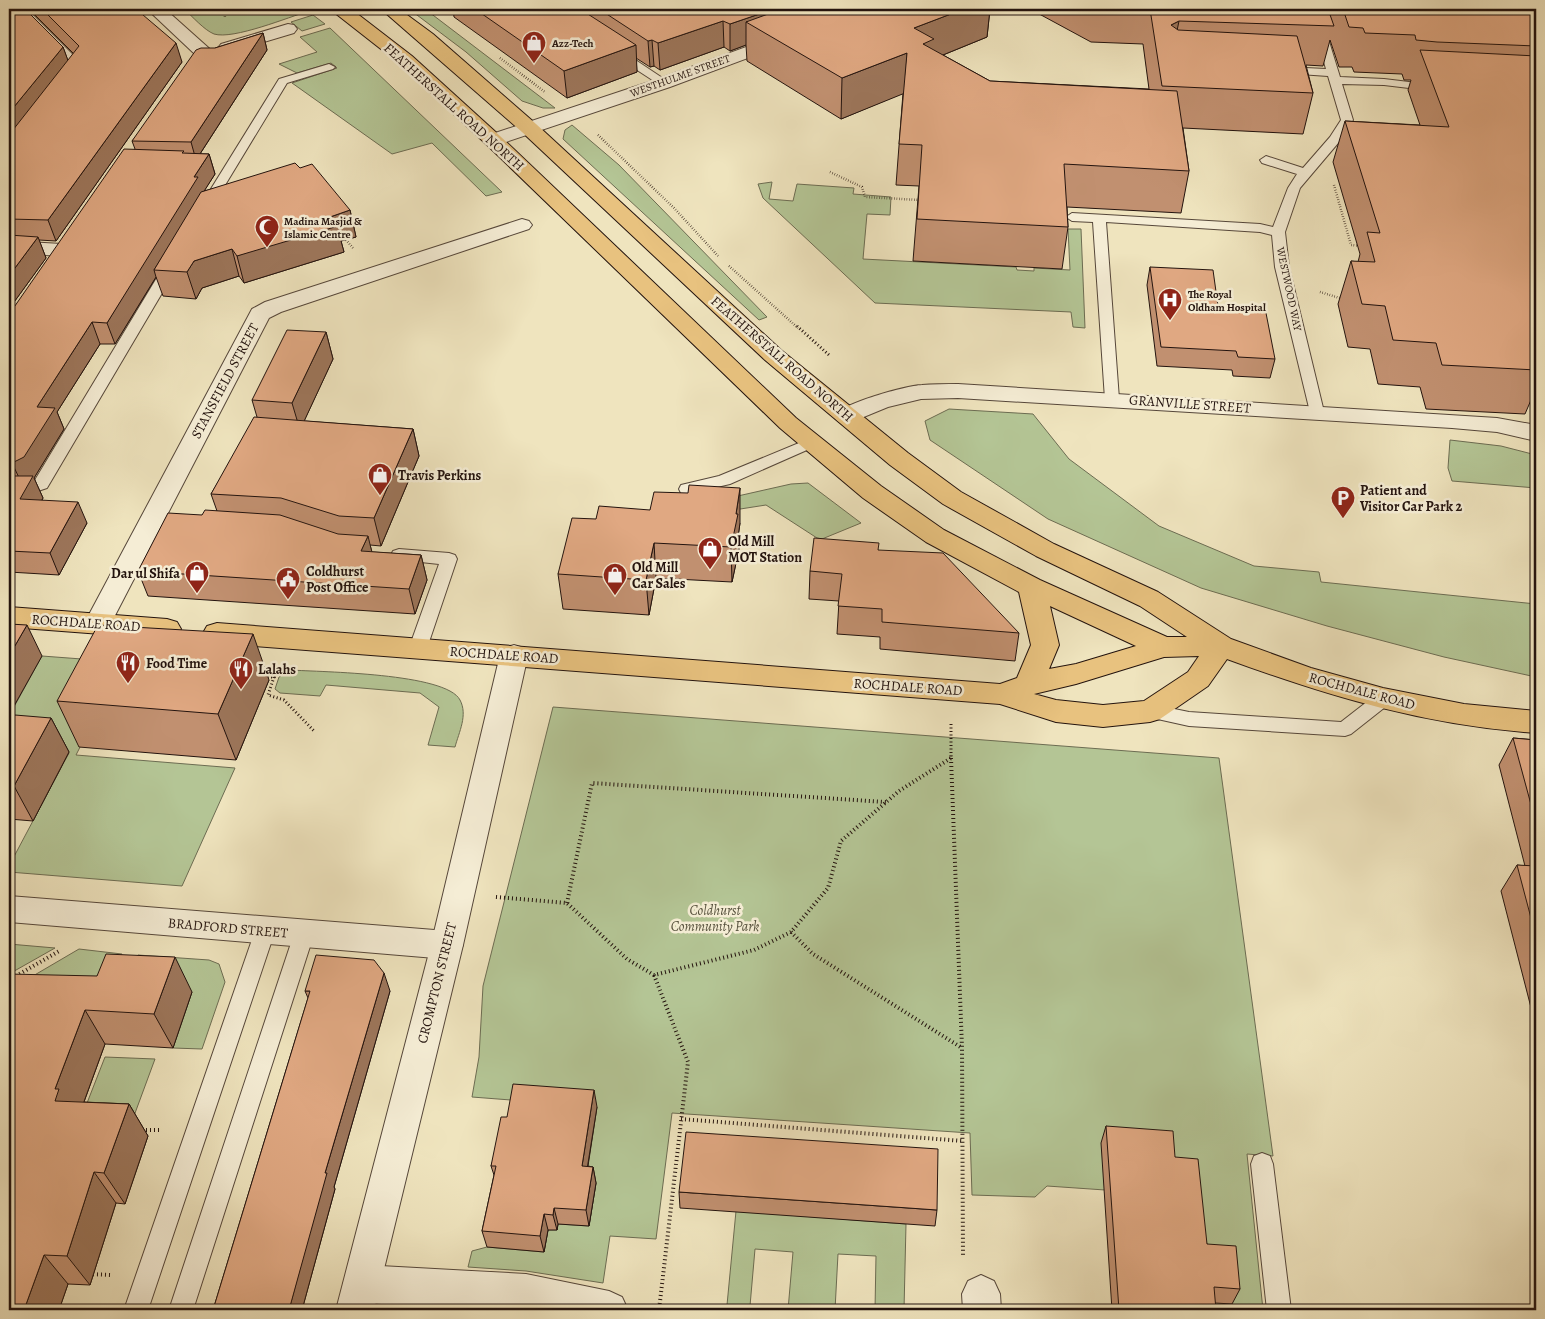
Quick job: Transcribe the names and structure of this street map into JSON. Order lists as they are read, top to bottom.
{
  "streets": {
    "main road": ["FEATHERSTALL ROAD NORTH", "ROCHDALE ROAD"],
    "street": [
      "WESTHULME STREET",
      "STANSFIELD STREET",
      "GRANVILLE STREET",
      "BRADFORD STREET",
      "CROMPTON STREET"
    ],
    "lane": ["WESTWOOD WAY"]
  },
  "crossings": [
    ["WESTHULME STREET", "FEATHERSTALL ROAD NORTH"],
    ["FEATHERSTALL ROAD NORTH", "GRANVILLE STREET"],
    ["FEATHERSTALL ROAD NORTH", "ROCHDALE ROAD"],
    ["WESTWOOD WAY", "GRANVILLE STREET"],
    ["STANSFIELD STREET", "ROCHDALE ROAD"],
    ["ROCHDALE ROAD", "CROMPTON STREET"],
    ["BRADFORD STREET", "CROMPTON STREET"]
  ],
  "parks": ["Coldhurst Community Park"],
  "places": {
    "shop": [
      "Azz-Tech",
      "Travis Perkins",
      "Old Mill MOT Station",
      "Dar ul Shifa",
      "Old Mill Car Sales"
    ],
    "mosque": ["Madina Masjid & Islamic Centre"],
    "hospital": ["The Royal Oldham Hospital"],
    "parking": ["Patient and Visitor Car Park 2"],
    "public building": ["Coldhurst Post Office"],
    "restaurant": ["Food Time", "Lalahs"]
  }
}
